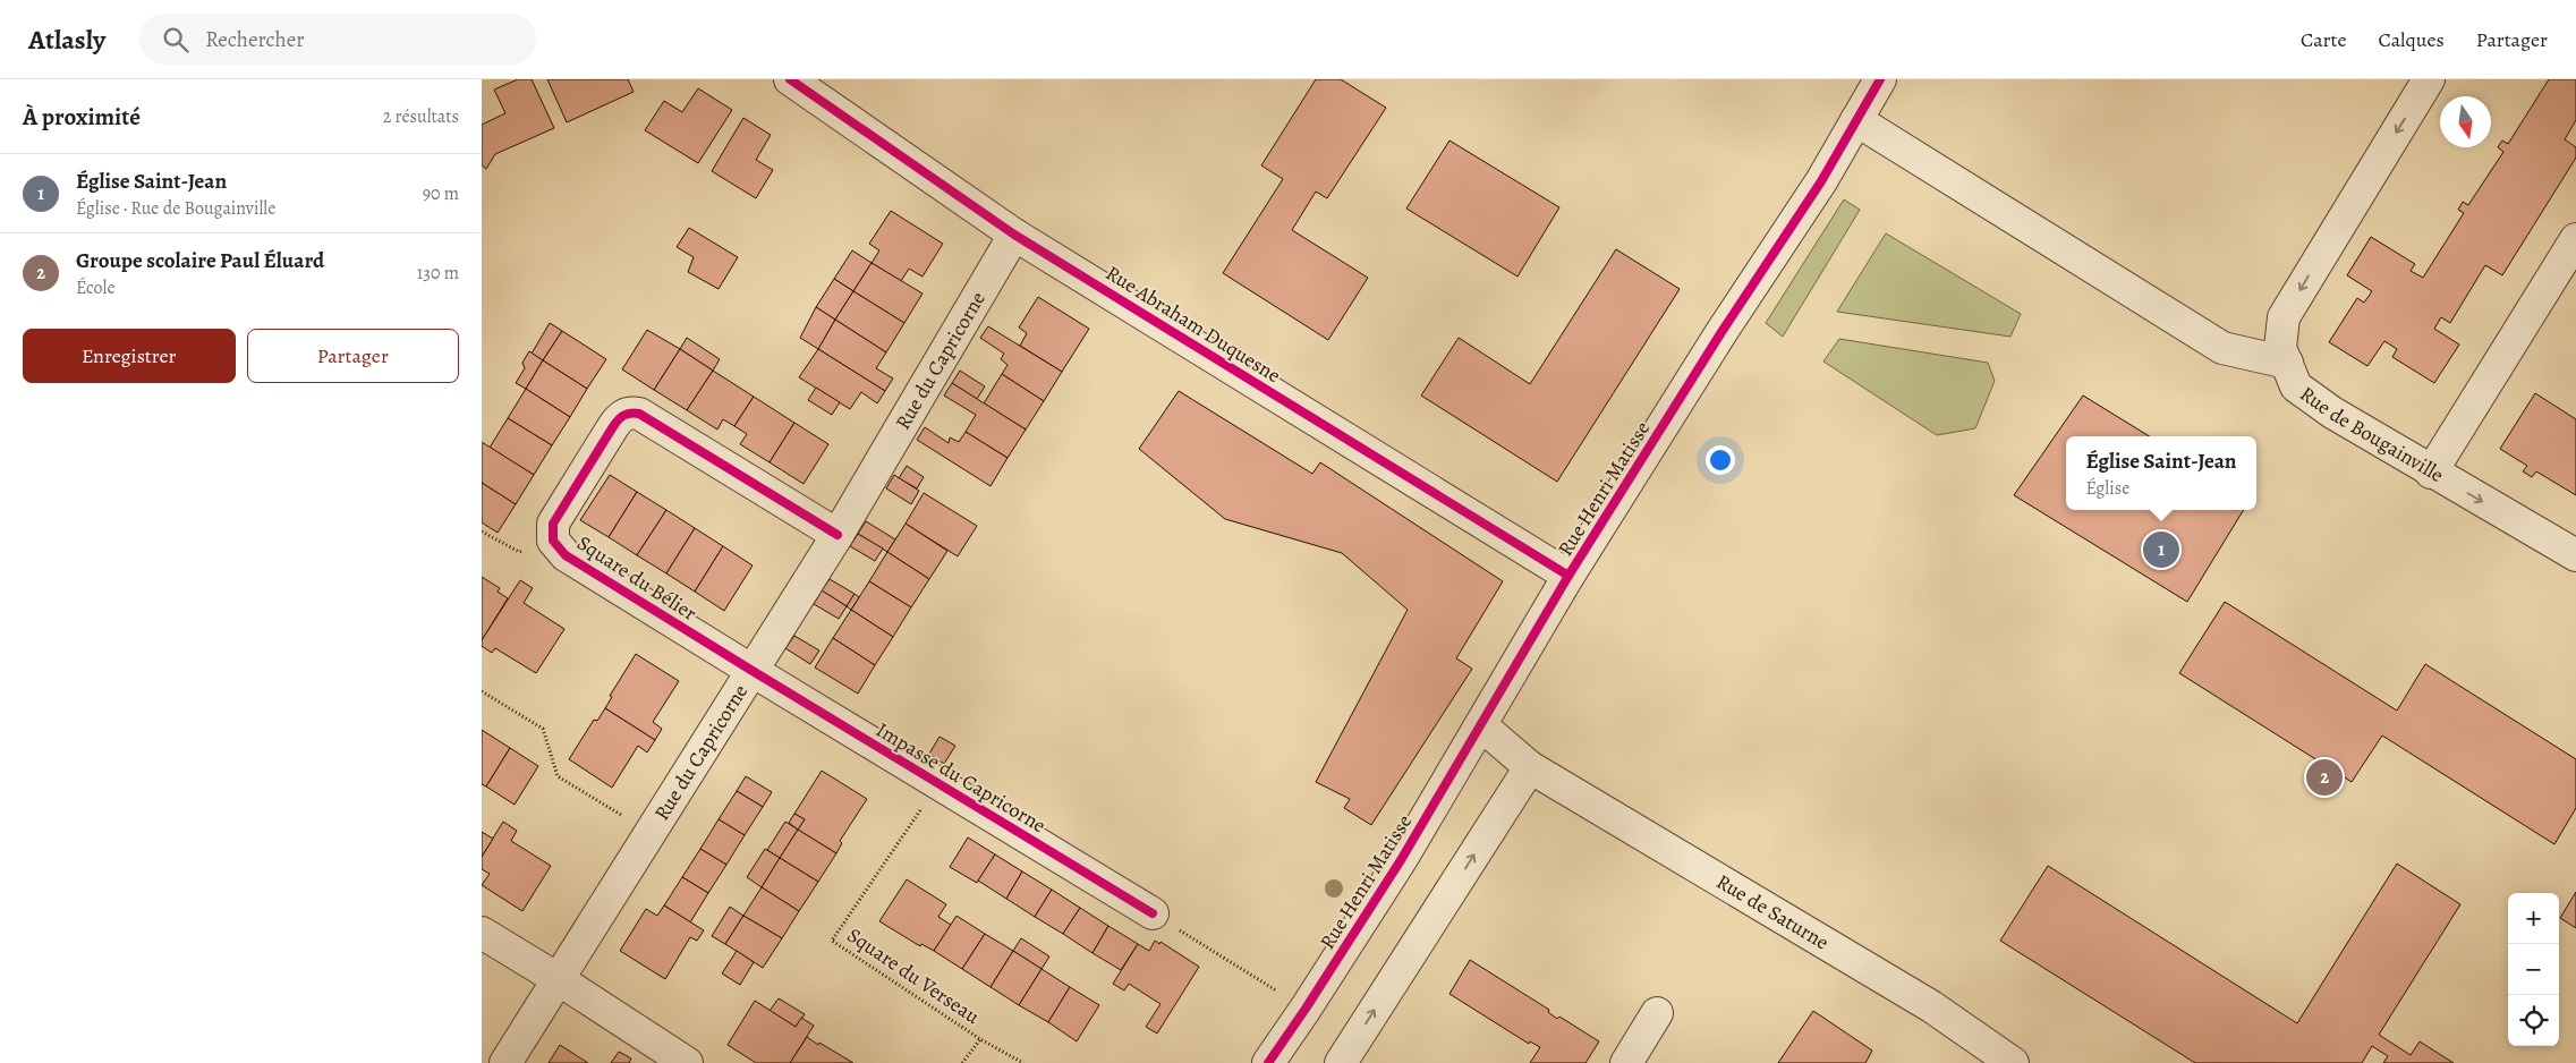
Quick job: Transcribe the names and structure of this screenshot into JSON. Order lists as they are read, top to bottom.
{
  "streets": {
    "street": [
      "Rue Abraham Duquesne",
      "Rue du Capricorne",
      "Rue de Bougainville",
      "Rue Henri Matisse",
      "Square du Bélier",
      "Impasse du Capricorne",
      "Rue de Saturne"
    ],
    "path": ["Square du Verseau"]
  },
  "crossings": [
    ["Rue Abraham Duquesne", "Rue du Capricorne"],
    ["Rue Abraham Duquesne", "Rue Henri Matisse"],
    ["Rue du Capricorne", "Square du Bélier"],
    ["Rue du Capricorne", "Impasse du Capricorne"],
    ["Rue Henri Matisse", "Rue de Saturne"],
    ["Square du Bélier", "Impasse du Capricorne"],
    ["Impasse du Capricorne", "Square du Verseau"]
  ],
  "north": "bottom",
  "page": {
    "header": "Atlasly",
    "search": "Rechercher",
    "nav": ["Carte", "Calques", "Partager"],
    "heading": ["À proximité", "2 résultats"],
    "list": [
      {
        "mark": "1",
        "name": "Église Saint-Jean",
        "note": "Église · Rue de Bougainville",
        "value": "90 m"
      },
      {
        "mark": "2",
        "name": "Groupe scolaire Paul Éluard",
        "note": "École",
        "value": "130 m"
      }
    ],
    "buttons": ["Enregistrer", "Partager"],
    "popup": ["Église Saint-Jean", "Église"],
    "pins": ["1", "2"],
    "map_buttons": ["+", "−"]
  }
}
